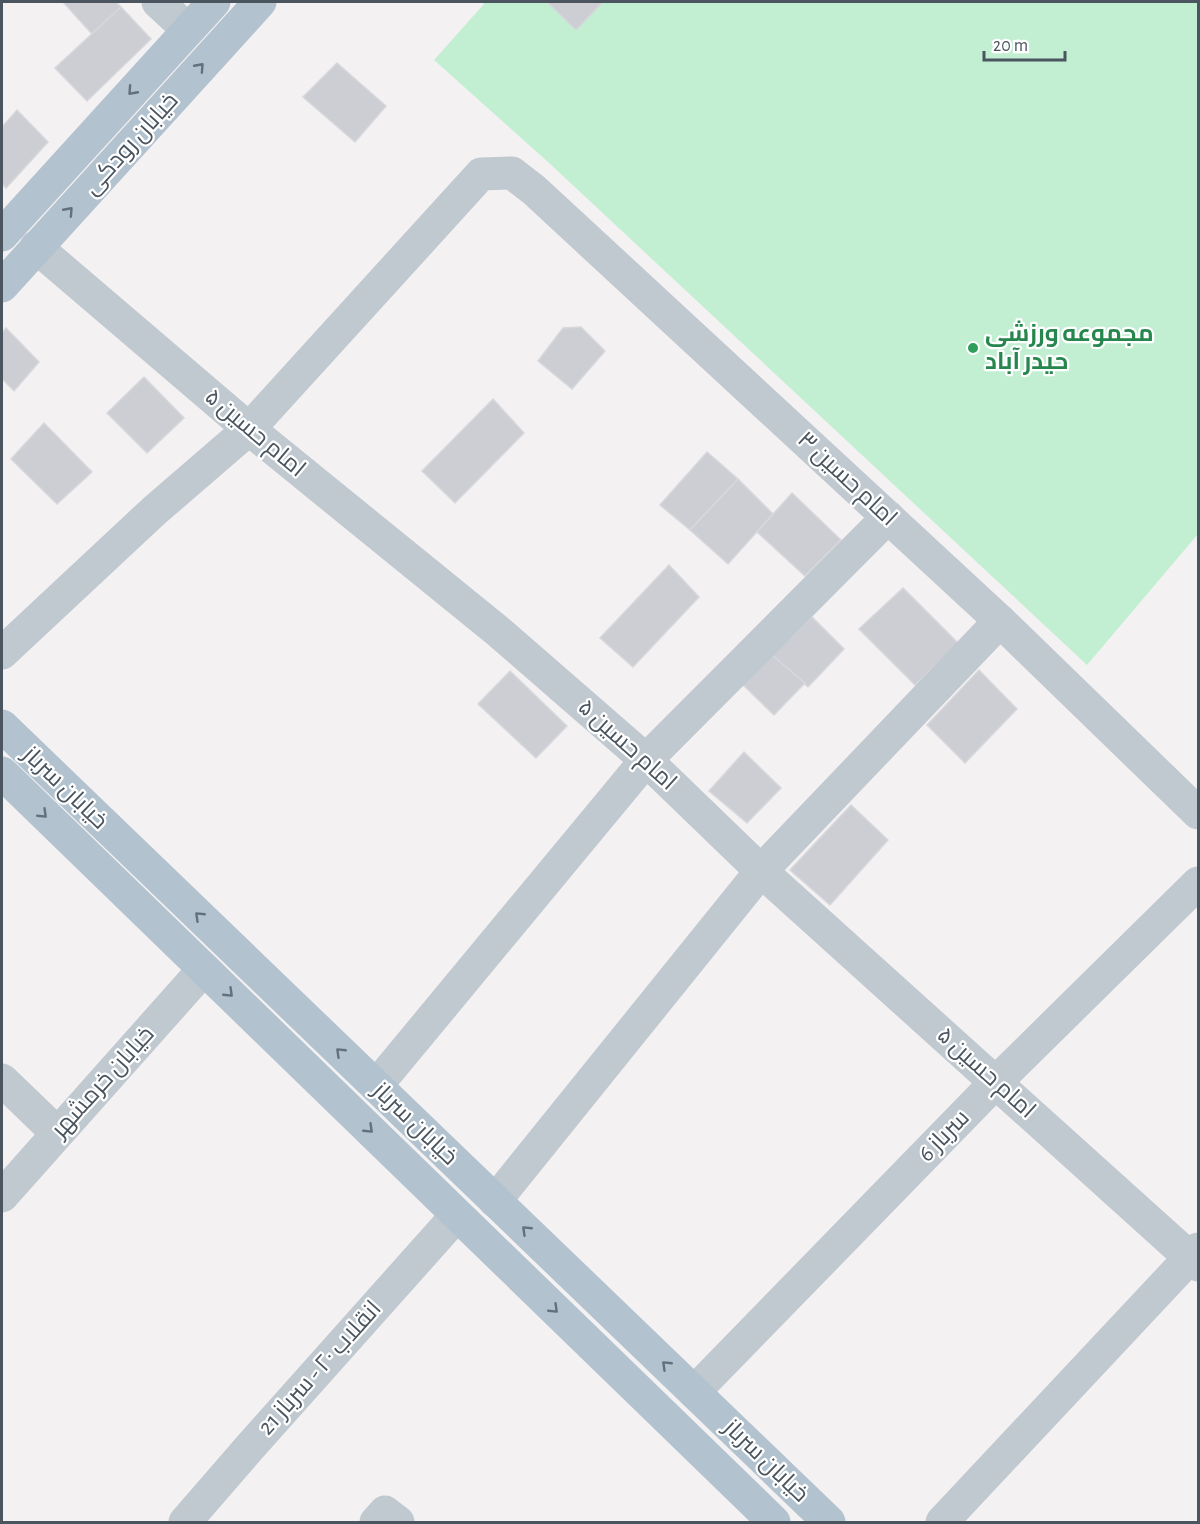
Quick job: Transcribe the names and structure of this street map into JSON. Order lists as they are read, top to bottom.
{
  "streets": {
    "main road": ["خیابان رودکی", "خیابان سرباز"],
    "street": [
      "امام حسین ۵",
      "امام حسین ۳",
      "خیابان خرمشهر",
      "سرباز 6",
      "انقلاب ۲۰ - سرباز 21"
    ]
  },
  "crossings": [
    ["خیابان رودکی", "امام حسین ۵"],
    ["امام حسین ۵", "امام حسین ۳"],
    ["امام حسین ۵", "سرباز 6"],
    ["خیابان سرباز", "خیابان خرمشهر"],
    ["خیابان سرباز", "سرباز 6"],
    ["خیابان سرباز", "انقلاب ۲۰ - سرباز 21"]
  ],
  "places": ["مجموعه ورزشی حیدر آباد"],
  "scale_bar": "20 m"
}
